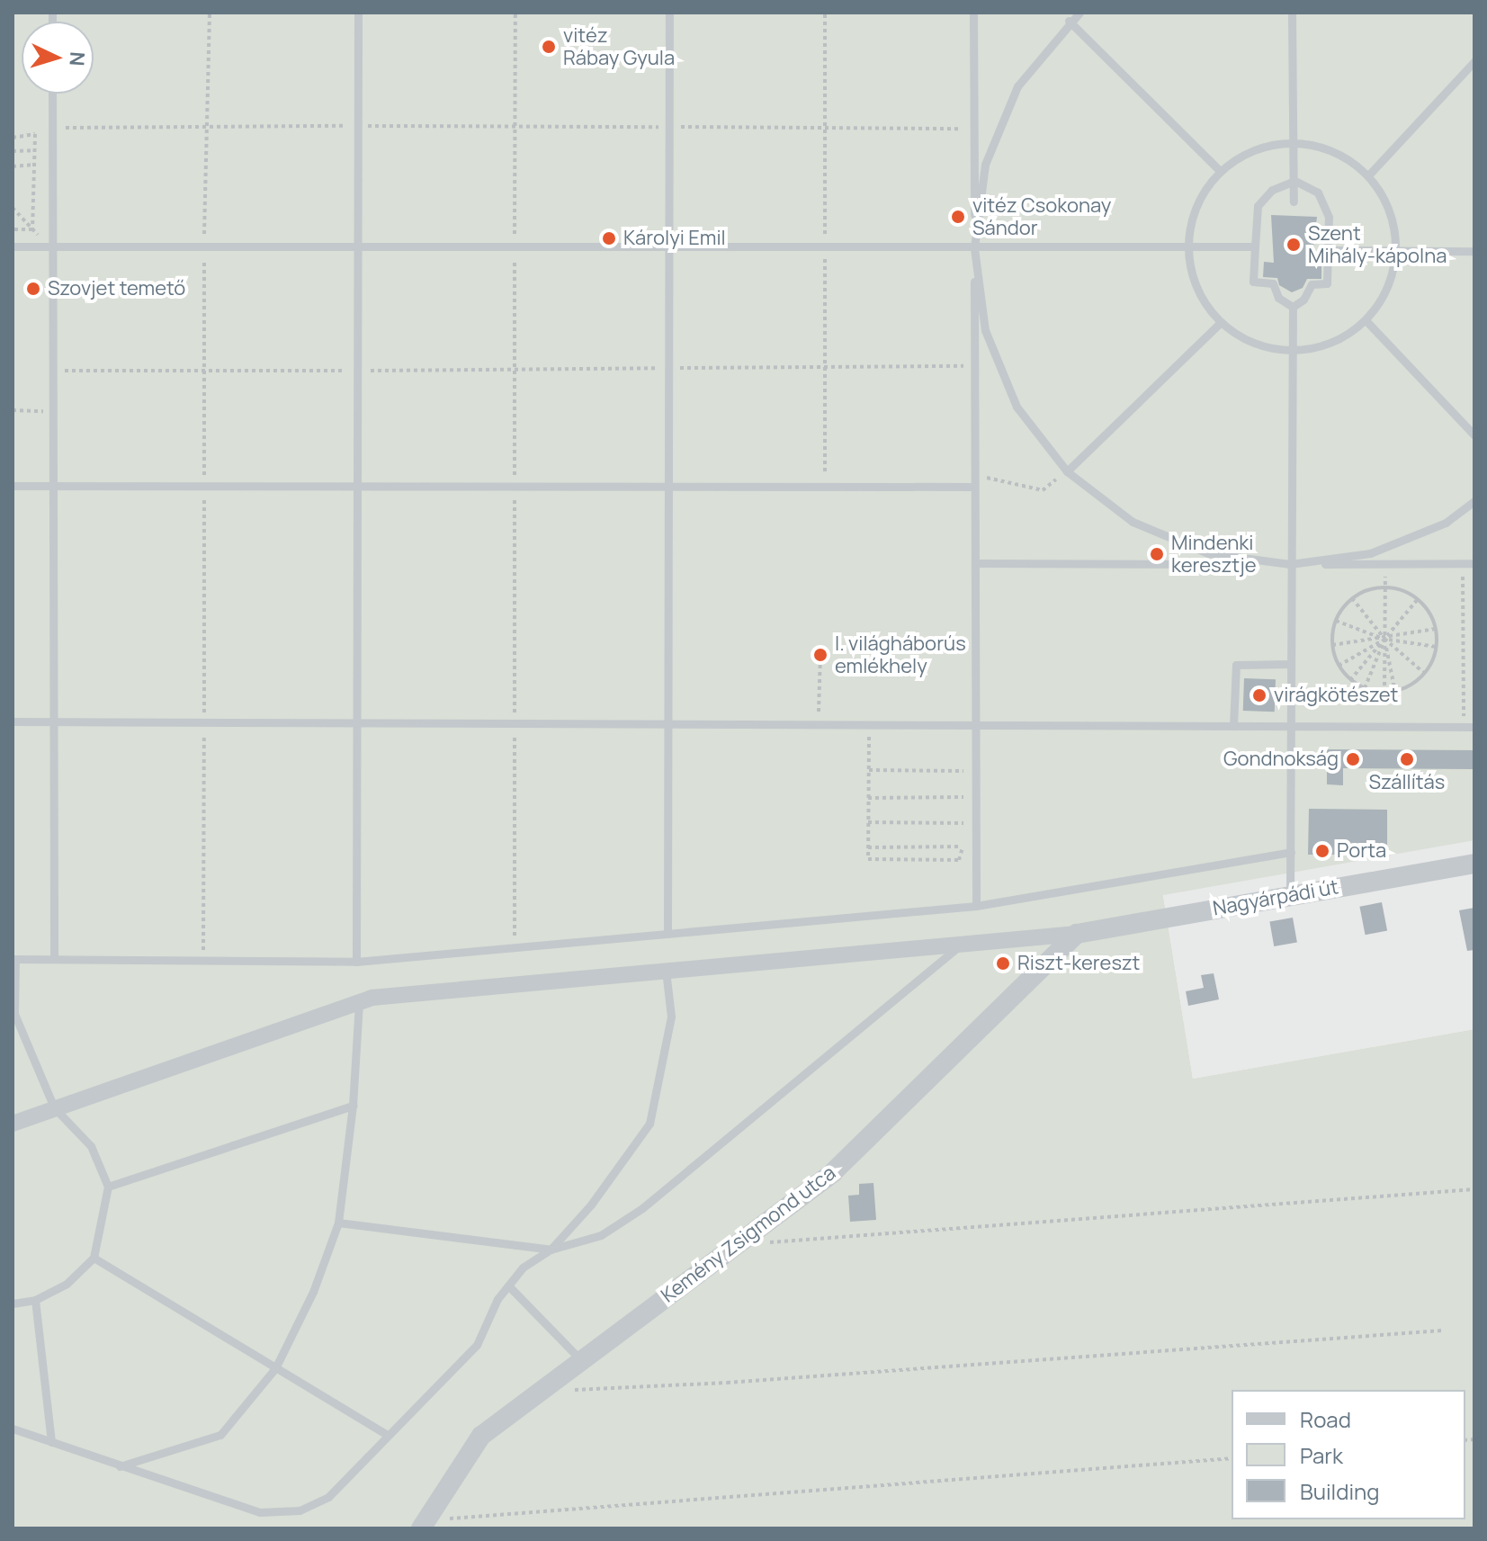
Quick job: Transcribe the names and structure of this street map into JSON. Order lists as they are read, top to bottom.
{
  "streets": {
    "street": ["Nagyárpádi út", "Kemény Zsigmond utca"]
  },
  "crossings": [
    ["Nagyárpádi út", "Kemény Zsigmond utca"]
  ],
  "places": [
    "vitéz Rábay Gyula",
    "vitéz Csokonay Sándor",
    "Károlyi Emil",
    "Szent Mihály-kápolna",
    "Szovjet temető",
    "Mindenki keresztje",
    "I. világháborús emlékhely",
    "virágkötészet",
    "Gondnokság",
    "Szállítás",
    "Porta",
    "Riszt-kereszt"
  ],
  "legend": ["Road", "Park", "Building"],
  "north": "right"
}
